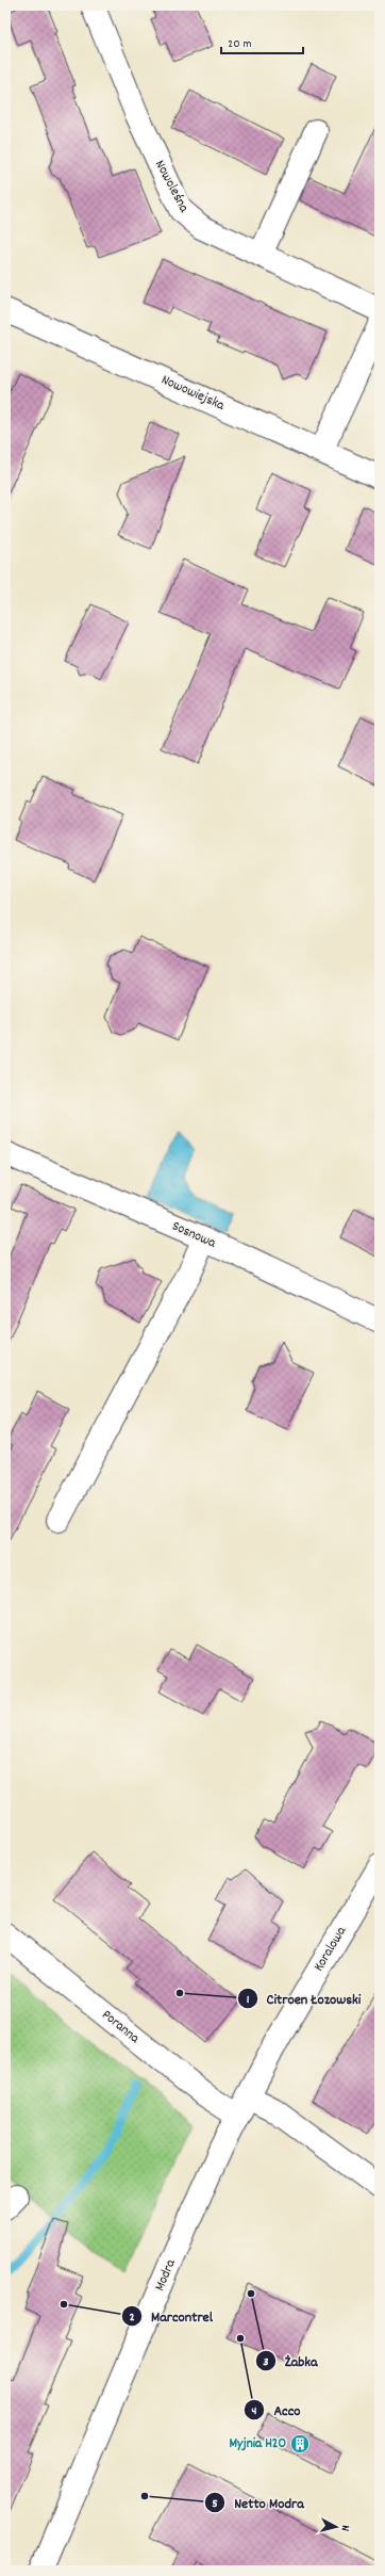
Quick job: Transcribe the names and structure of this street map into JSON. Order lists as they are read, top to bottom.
{
  "streets": {
    "street": [
      "Nowoleśna",
      "Nowowiejska",
      "Sosnowa",
      "Koralowa",
      "Poranna",
      "Modra"
    ]
  },
  "crossings": [
    ["Koralowa", "Modra"],
    ["Poranna", "Modra"]
  ],
  "places": {
    "other": [
      "Citroen Łozowski",
      "Żabka",
      "Marcontrel",
      "Acco",
      "Netto Modra"
    ],
    "building": ["Myjnia H2O"]
  },
  "scale_bar": "20 m",
  "north": "right"
}
